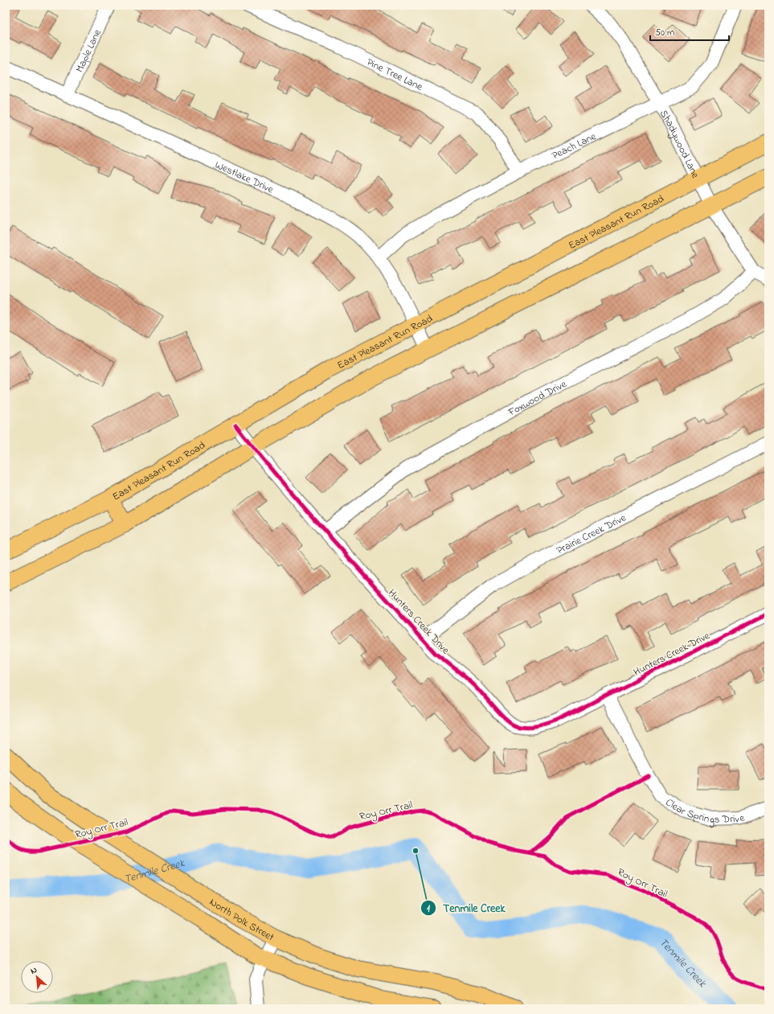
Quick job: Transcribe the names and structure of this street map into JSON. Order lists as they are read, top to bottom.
{
  "streets": {
    "main road": ["East Pleasant Run Road", "North Polk Street"],
    "street": [
      "Maple Lane",
      "Pine Tree Lane",
      "Shadywood Lane",
      "Peach Lane",
      "Westlake Drive",
      "Foxwood Drive",
      "Prairie Creek Drive",
      "Hunters Creek Drive",
      "Clear Springs Drive"
    ],
    "cycle path": ["Roy Orr Trail"]
  },
  "crossings": [
    ["Maple Lane", "Westlake Drive"],
    ["Pine Tree Lane", "Peach Lane"],
    ["Shadywood Lane", "Peach Lane"],
    ["Shadywood Lane", "East Pleasant Run Road"],
    ["Shadywood Lane", "Foxwood Drive"],
    ["Peach Lane", "Westlake Drive"],
    ["Westlake Drive", "East Pleasant Run Road"],
    ["East Pleasant Run Road", "Hunters Creek Drive"],
    ["Foxwood Drive", "Hunters Creek Drive"],
    ["Prairie Creek Drive", "Hunters Creek Drive"],
    ["Hunters Creek Drive", "Clear Springs Drive"]
  ],
  "water": ["Tenmile Creek"],
  "places": ["Tenmile Creek"],
  "scale_bar": "50 m",
  "north": "top left"
}
